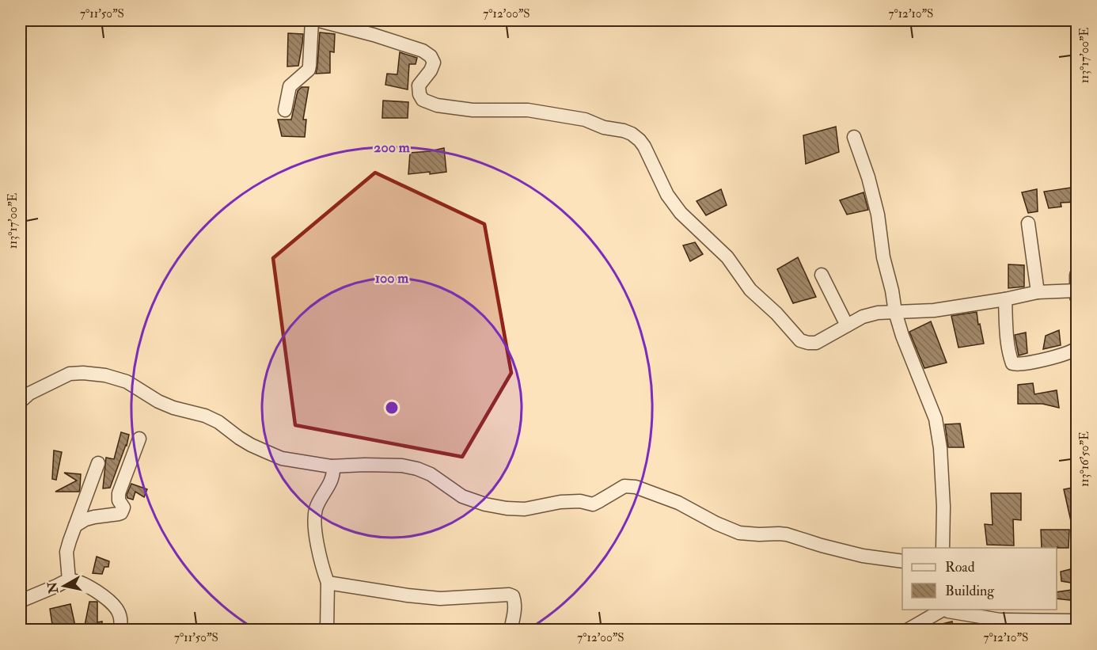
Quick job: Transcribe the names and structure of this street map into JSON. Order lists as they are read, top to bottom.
{
  "legend": ["Road", "Building"],
  "north": "left",
  "coordinates": [
    "7°11'50\"S",
    "7°12'00\"S",
    "7°12'10\"S",
    "113°17'00\"E",
    "113°16'50\"E"
  ],
  "rings": ["200 m", "100 m"]
}
